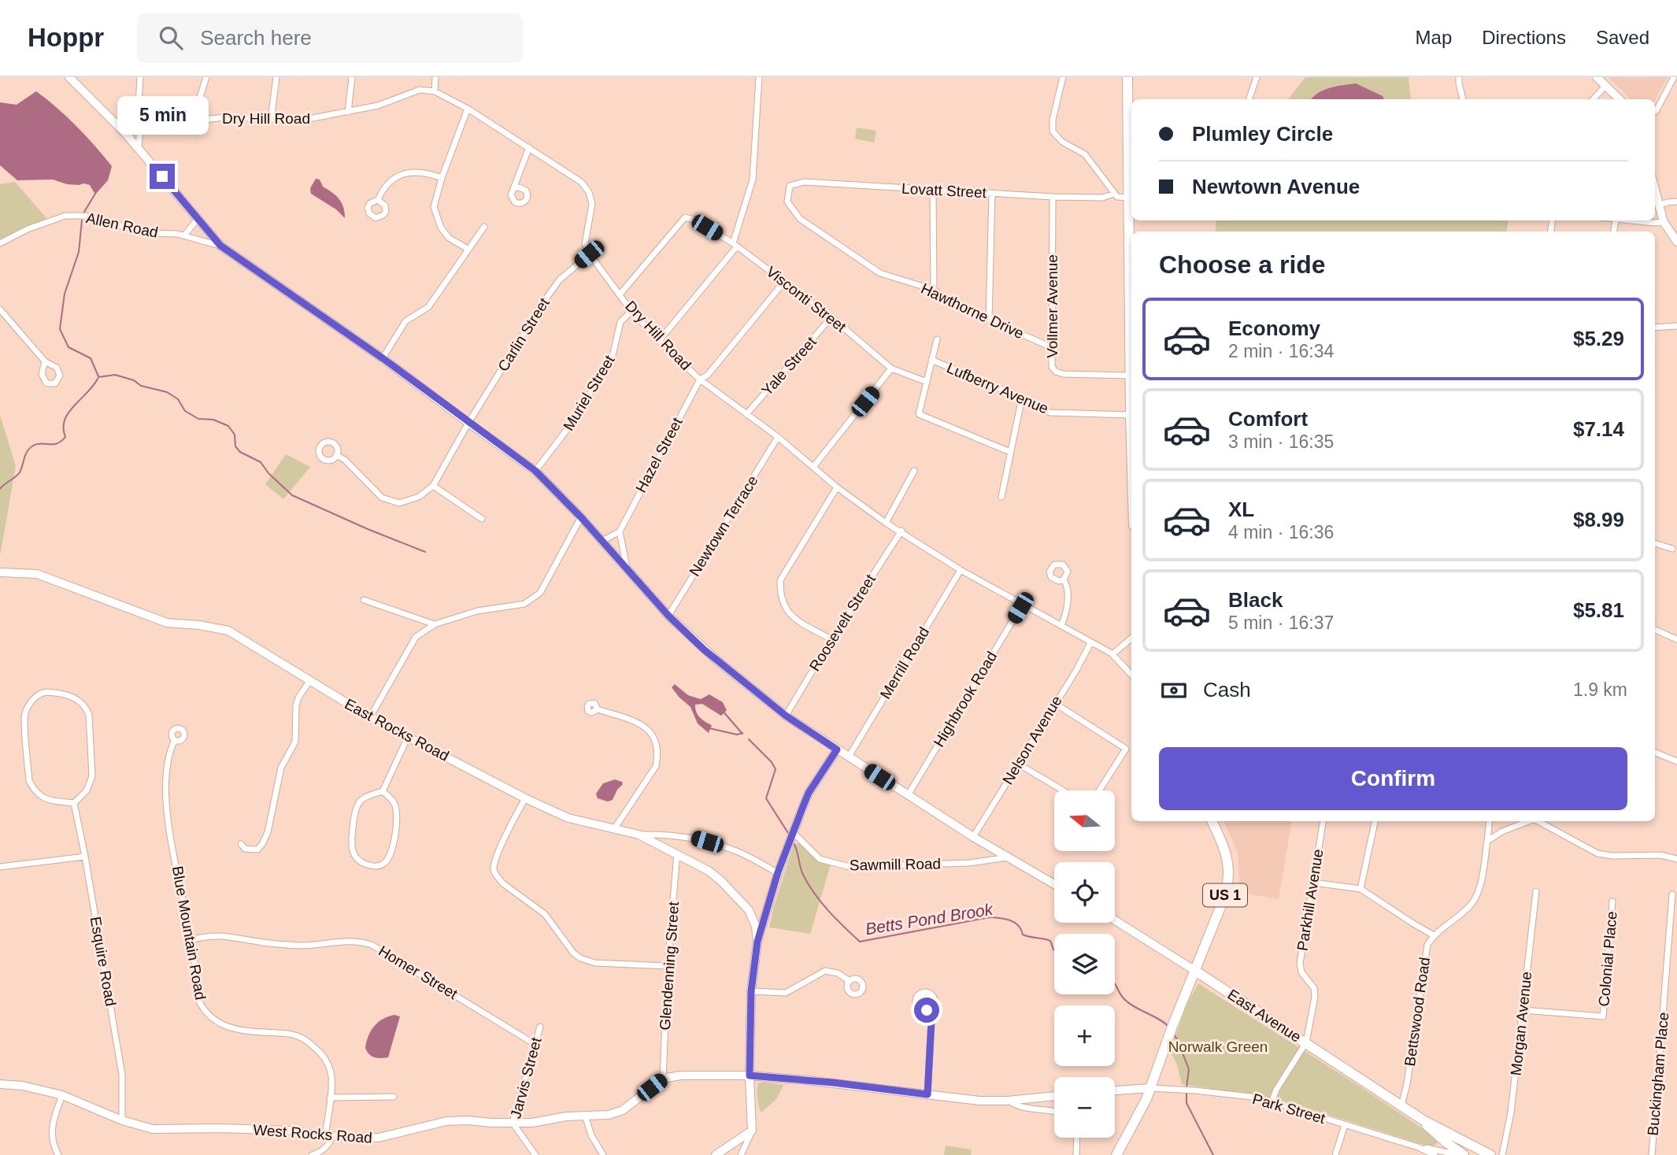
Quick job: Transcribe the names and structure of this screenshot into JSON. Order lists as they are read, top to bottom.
{
  "streets": {
    "main road": [
      "East Rocks Road",
      "US 1",
      "East Avenue",
      "West Rocks Road"
    ],
    "street": [
      "Dry Hill Road",
      "Lovatt Street",
      "Allen Road",
      "Visconti Street",
      "Vollmer Avenue",
      "Hawthorne Drive",
      "Carlin Street",
      "Yale Street",
      "Lufberry Avenue",
      "Muriel Street",
      "Hazel Street",
      "Newtown Terrace",
      "Roosevelt Street",
      "Merrill Road",
      "Highbrook Road",
      "Nelson Avenue",
      "Sawmill Road",
      "Parkhill Avenue",
      "Blue Mountain Road",
      "Colonial Place",
      "Esquire Road",
      "Glendenning Street",
      "Homer Street",
      "Bettswood Road",
      "Morgan Avenue",
      "Buckingham Place",
      "Jarvis Street",
      "Park Street"
    ]
  },
  "crossings": [
    ["Dry Hill Road", "Visconti Street"],
    ["Dry Hill Road", "Carlin Street"],
    ["Dry Hill Road", "Yale Street"],
    ["Dry Hill Road", "Muriel Street"],
    ["Dry Hill Road", "Hazel Street"],
    ["Dry Hill Road", "Newtown Terrace"],
    ["Dry Hill Road", "Roosevelt Street"],
    ["Dry Hill Road", "Merrill Road"],
    ["Dry Hill Road", "Highbrook Road"],
    ["Dry Hill Road", "Nelson Avenue"],
    ["Lovatt Street", "Vollmer Avenue"],
    ["Lovatt Street", "Hawthorne Drive"],
    ["Visconti Street", "Yale Street"],
    ["Visconti Street", "Hazel Street"],
    ["Vollmer Avenue", "Hawthorne Drive"],
    ["East Rocks Road", "Glendenning Street"],
    ["US 1", "East Avenue"],
    ["US 1", "Park Street"],
    ["Parkhill Avenue", "East Avenue"],
    ["Blue Mountain Road", "Homer Street"],
    ["Blue Mountain Road", "West Rocks Road"],
    ["Colonial Place", "Morgan Avenue"],
    ["Esquire Road", "West Rocks Road"],
    ["Glendenning Street", "West Rocks Road"],
    ["Homer Street", "Jarvis Street"],
    ["Bettswood Road", "East Avenue"],
    ["Jarvis Street", "West Rocks Road"]
  ],
  "water": ["Betts Pond Brook"],
  "parks": ["Norwalk Green"],
  "north": "left",
  "page": {
    "header": "Hoppr",
    "search": "Search here",
    "nav": ["Map", "Directions", "Saved"],
    "bubble": "5 min",
    "banner": ["Plumley Circle", "Newtown Avenue"],
    "heading": "Choose a ride",
    "list": [
      {
        "name": "Economy",
        "note": "2 min · 16:34",
        "value": "$5.29"
      },
      {
        "name": "Comfort",
        "note": "3 min · 16:35",
        "value": "$7.14"
      },
      {
        "name": "XL",
        "note": "4 min · 16:36",
        "value": "$8.99"
      },
      {
        "name": "Black",
        "note": "5 min · 16:37",
        "value": "$5.81"
      }
    ],
    "pay": ["Cash", "1.9 km"],
    "buttons": "Confirm",
    "map_buttons": ["+", "−"]
  }
}
